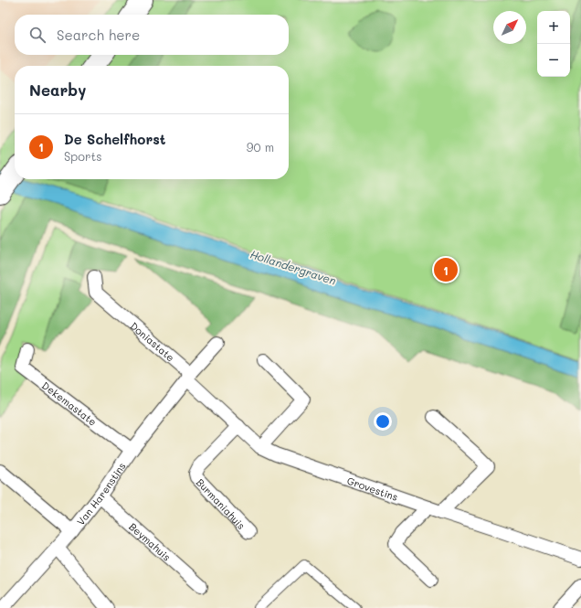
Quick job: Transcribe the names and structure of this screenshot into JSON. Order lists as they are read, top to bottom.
{
  "streets": {
    "street": [
      "Doniastate",
      "Dekemastate",
      "Grovestins",
      "Van Harenstins",
      "Burmaniahuis",
      "Beymahuis"
    ]
  },
  "crossings": [
    ["Doniastate", "Grovestins"],
    ["Doniastate", "Van Harenstins"],
    ["Dekemastate", "Van Harenstins"],
    ["Grovestins", "Van Harenstins"],
    ["Grovestins", "Burmaniahuis"],
    ["Van Harenstins", "Beymahuis"]
  ],
  "water": ["Hollandergraven"],
  "north": "top right",
  "page": {
    "map_buttons": ["+", "−"],
    "search": "Search here",
    "heading": "Nearby",
    "list": [
      {
        "mark": "1",
        "name": "De Schelfhorst",
        "note": "Sports",
        "value": "90 m"
      }
    ],
    "pins": "1"
  }
}
